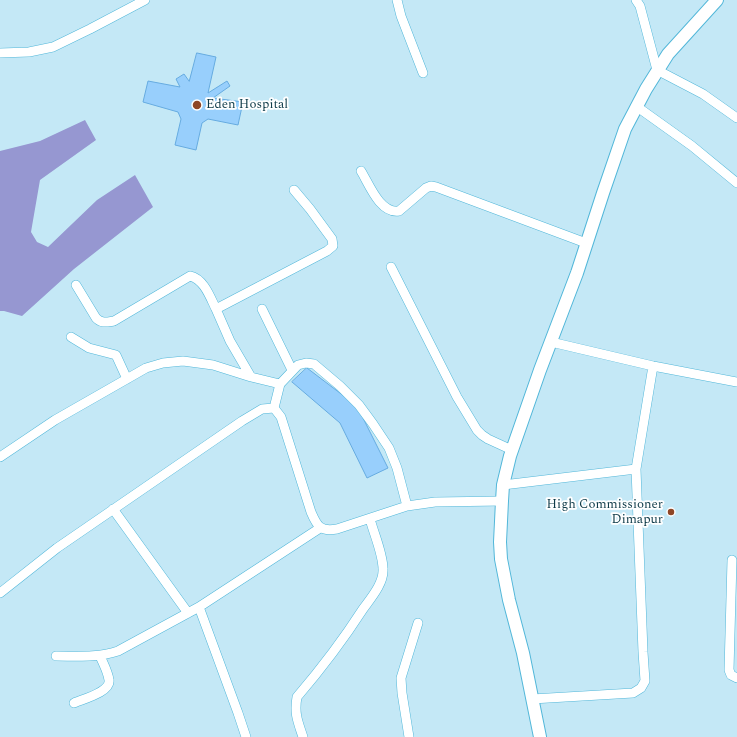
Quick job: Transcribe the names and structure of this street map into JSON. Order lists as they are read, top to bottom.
{
  "places": ["Eden Hospital", "High Commissioner Dimapur"]
}
